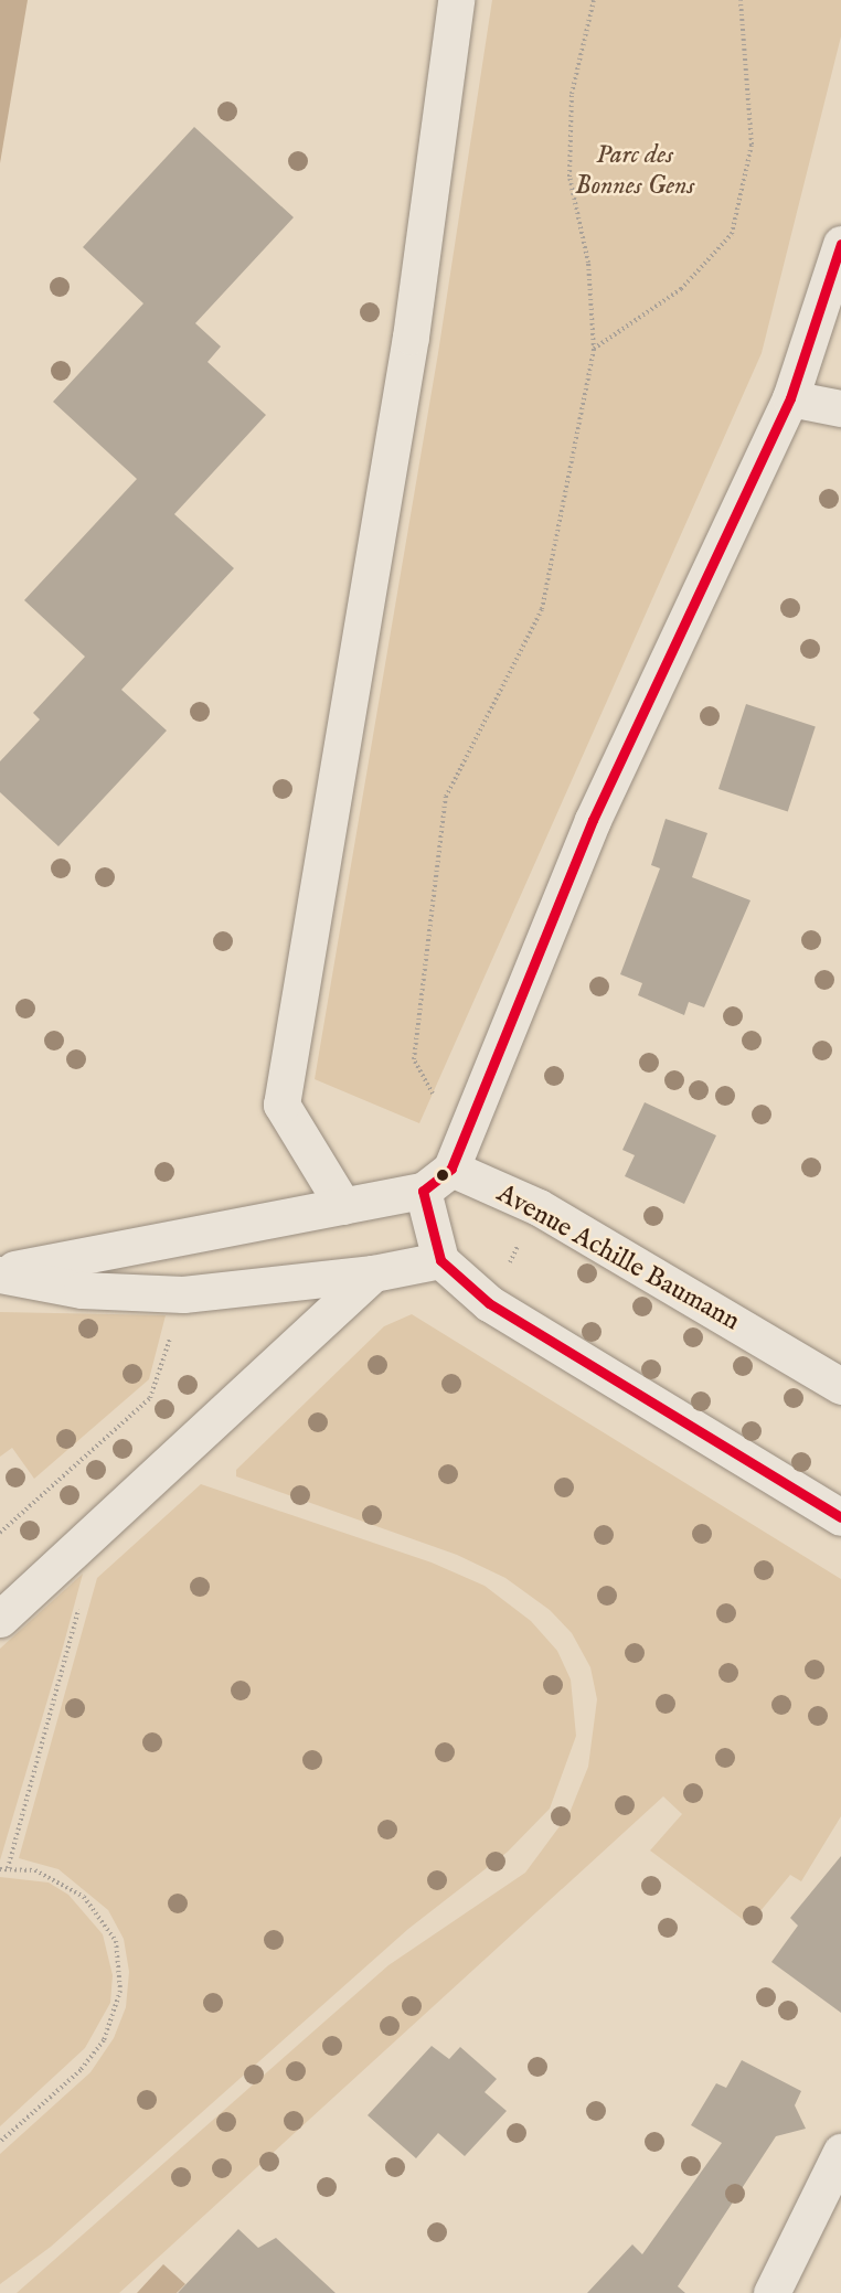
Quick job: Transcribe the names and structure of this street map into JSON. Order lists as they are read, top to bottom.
{
  "streets": {
    "street": ["Avenue Achille Baumann"]
  },
  "parks": ["Parc des Bonnes Gens"]
}
